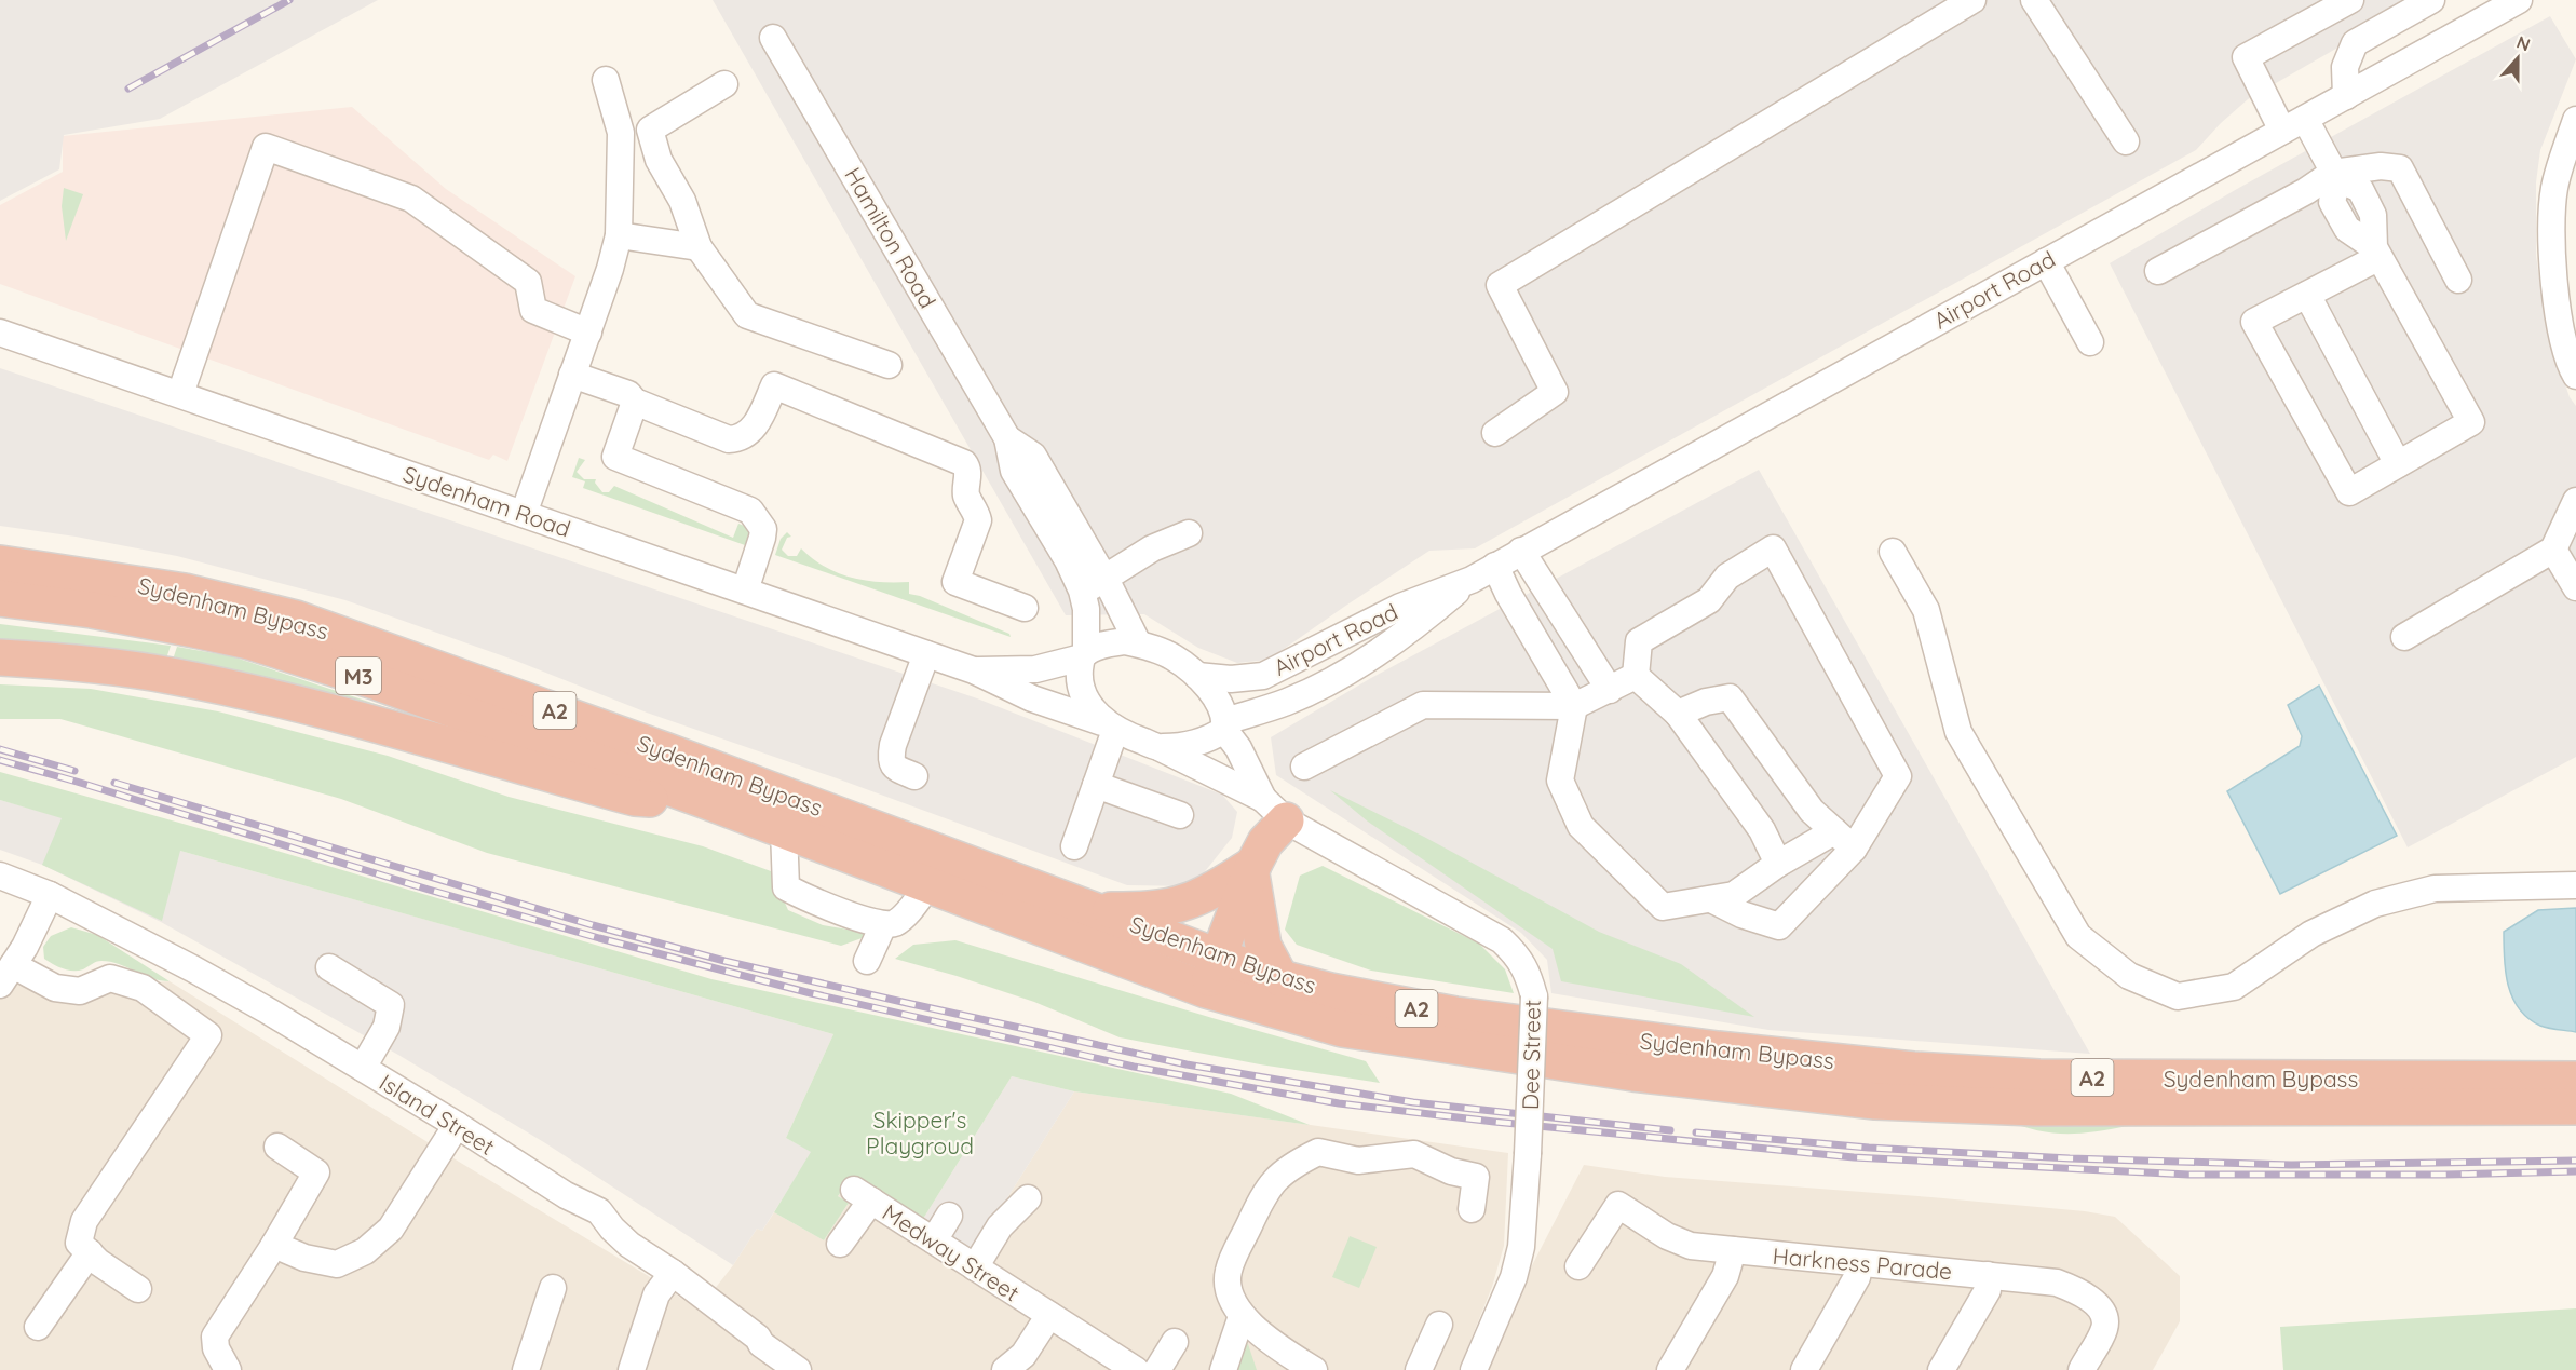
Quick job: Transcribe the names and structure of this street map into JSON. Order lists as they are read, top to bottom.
{
  "streets": {
    "highway": ["Sydenham Bypass", "M3", "A2"],
    "street": [
      "Hamilton Road",
      "Airport Road",
      "Sydenham Road",
      "Dee Street",
      "Island Street",
      "Medway Street",
      "Harkness Parade"
    ]
  },
  "crossings": [
    ["Hamilton Road", "Airport Road"],
    ["Hamilton Road", "Sydenham Road"],
    ["Hamilton Road", "Dee Street"],
    ["Airport Road", "Sydenham Road"],
    ["Airport Road", "Dee Street"],
    ["Sydenham Road", "Dee Street"],
    ["Sydenham Bypass", "M3"],
    ["Sydenham Bypass", "A2"],
    ["M3", "A2"]
  ],
  "parks": ["Skipper's Playgroud"],
  "north": "top"
}
